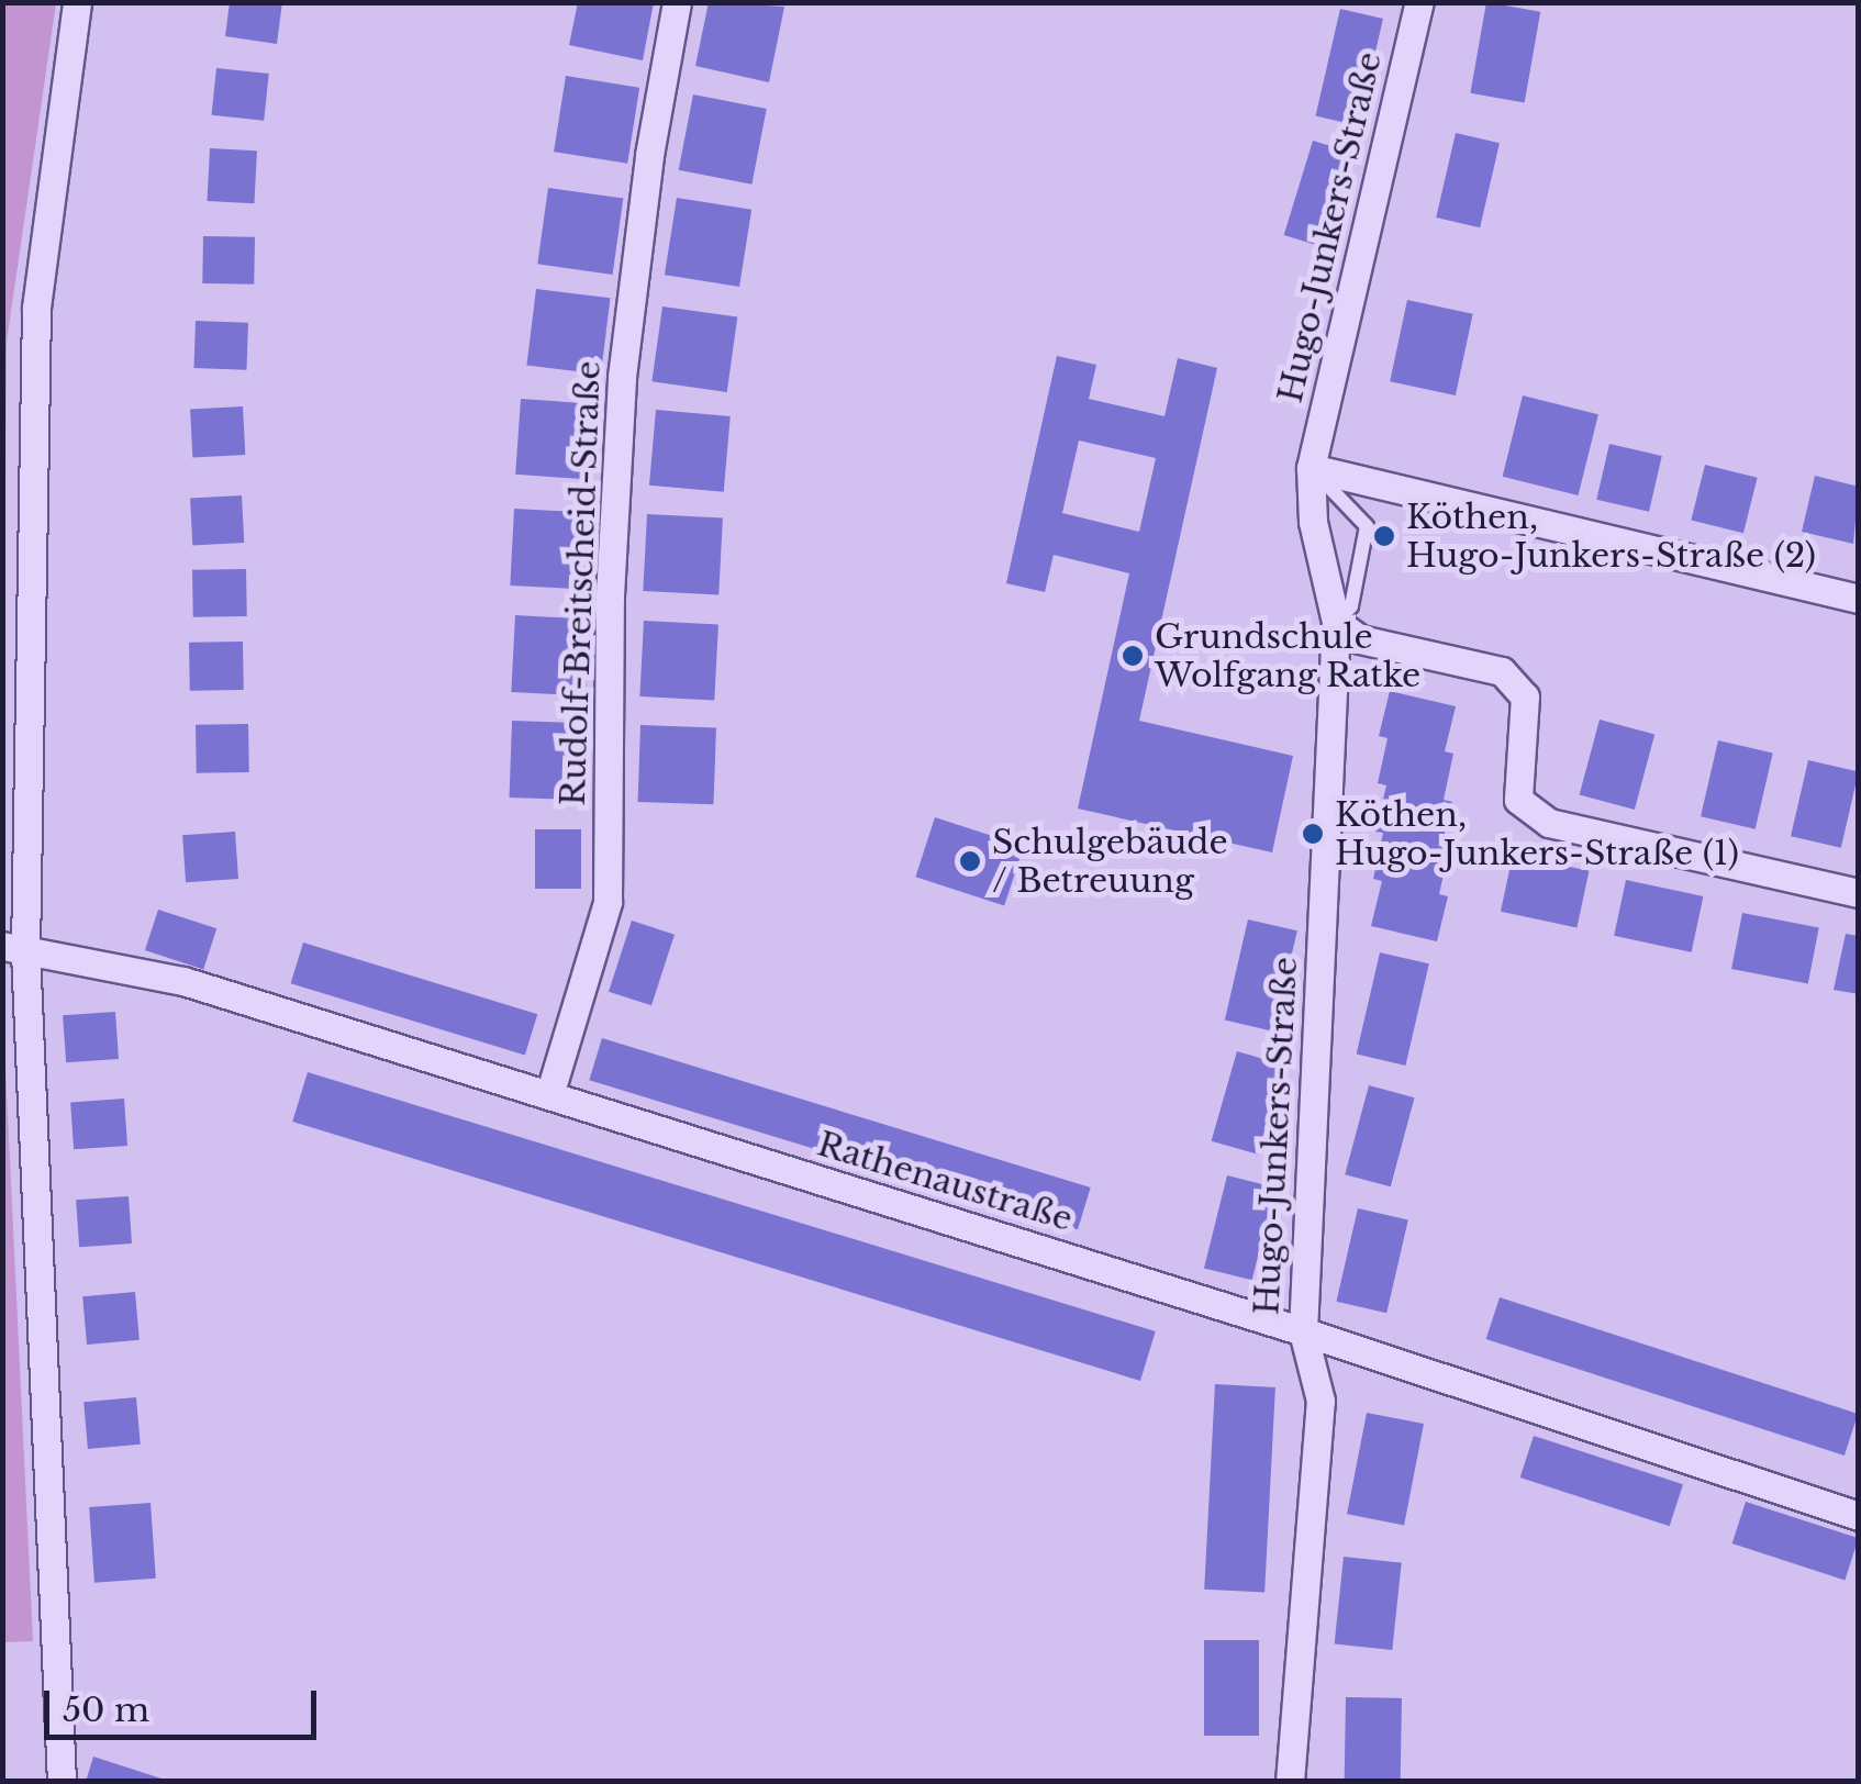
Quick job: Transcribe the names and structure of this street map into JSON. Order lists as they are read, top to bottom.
{
  "streets": {
    "street": ["Hugo-Junkers-Straße", "Rudolf-Breitscheid-Straße", "Rathenaustraße"]
  },
  "crossings": [
    ["Hugo-Junkers-Straße", "Rathenaustraße"],
    ["Rudolf-Breitscheid-Straße", "Rathenaustraße"]
  ],
  "places": [
    "Köthen, Hugo-Junkers-Straße (2)",
    "Grundschule Wolfgang Ratke",
    "Köthen, Hugo-Junkers-Straße (1)",
    "Schulgebäude / Betreuung"
  ],
  "scale_bar": "50 m"
}
